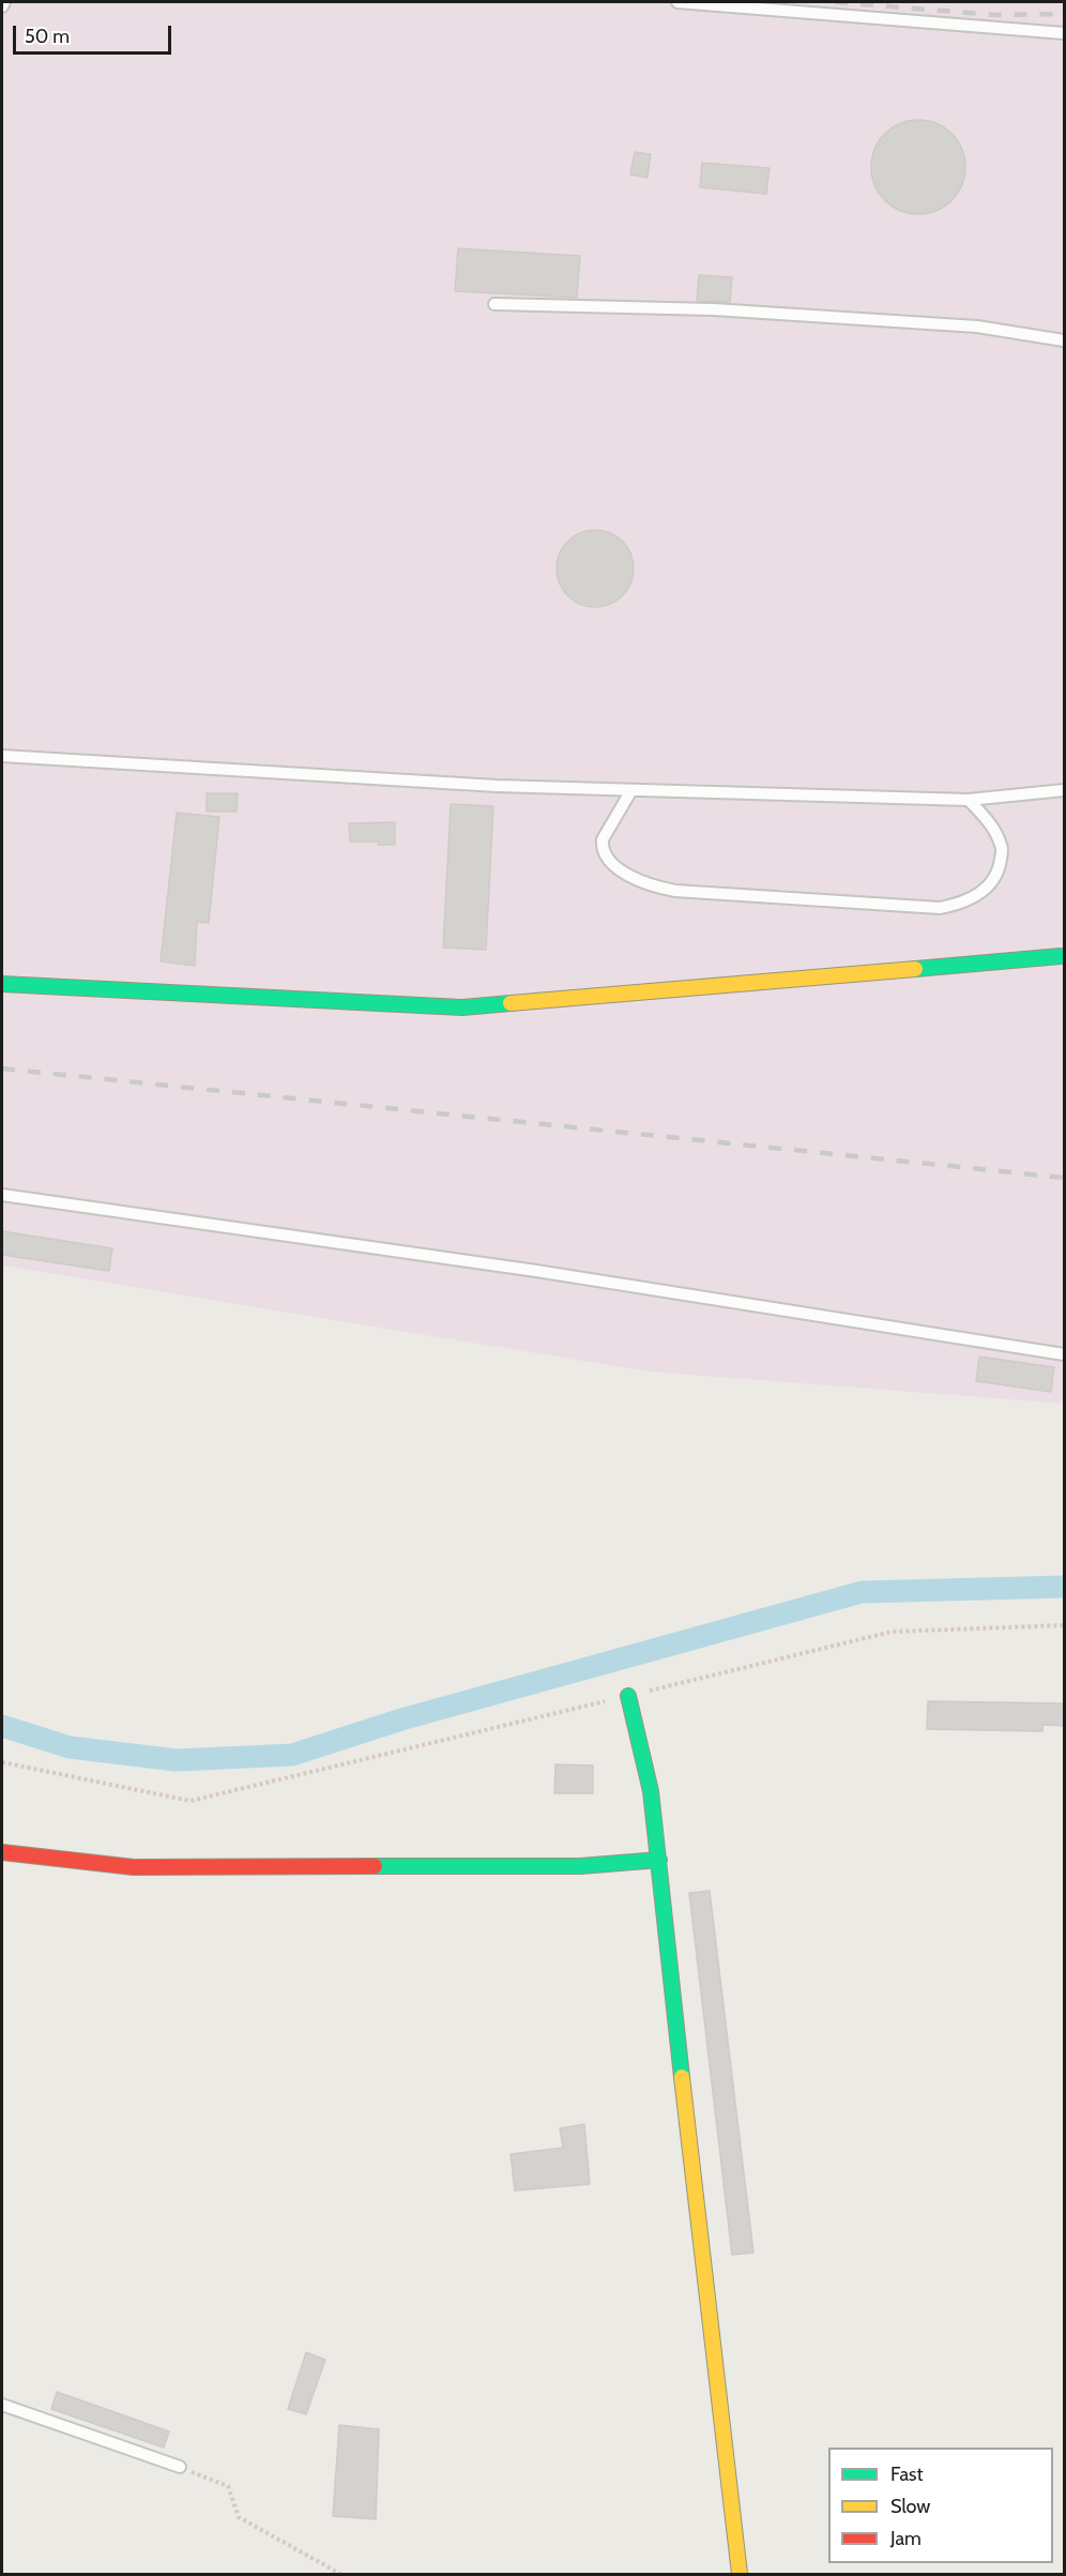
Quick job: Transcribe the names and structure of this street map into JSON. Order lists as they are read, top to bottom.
{
  "legend": ["Fast", "Slow", "Jam"],
  "scale_bar": "50 m"
}
